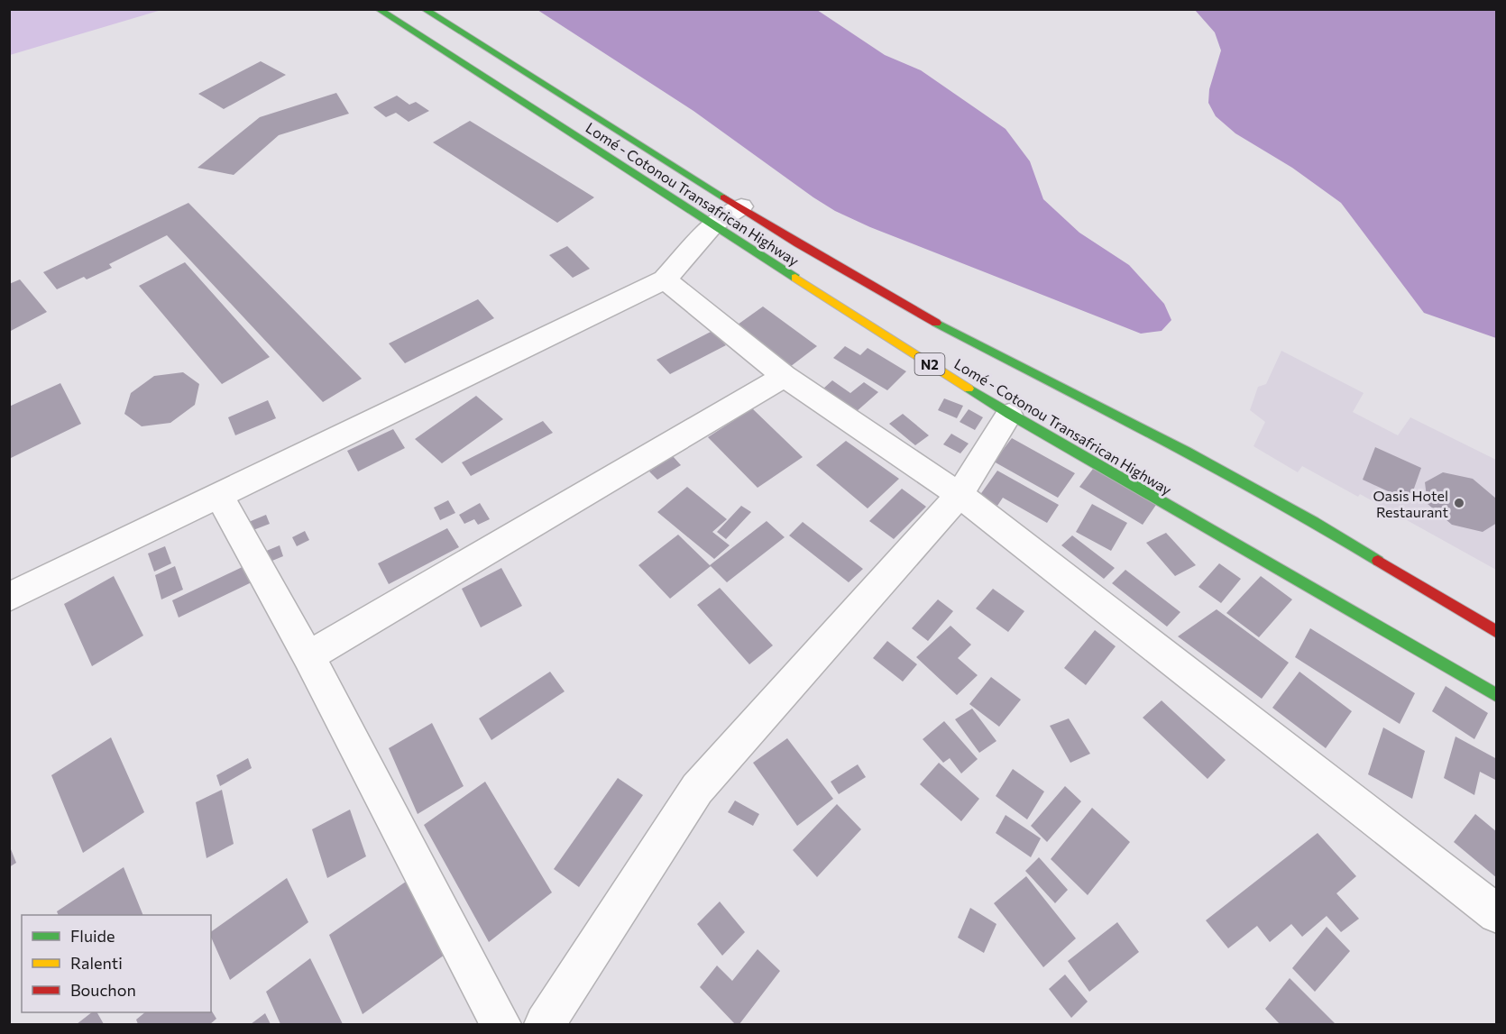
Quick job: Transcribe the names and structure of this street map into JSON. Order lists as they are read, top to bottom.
{
  "streets": {
    "highway": ["Lomé - Cotonou Transafrican Highway", "N2"]
  },
  "places": ["Oasis Hotel Restaurant"],
  "legend": ["Fluide", "Ralenti", "Bouchon"]
}
